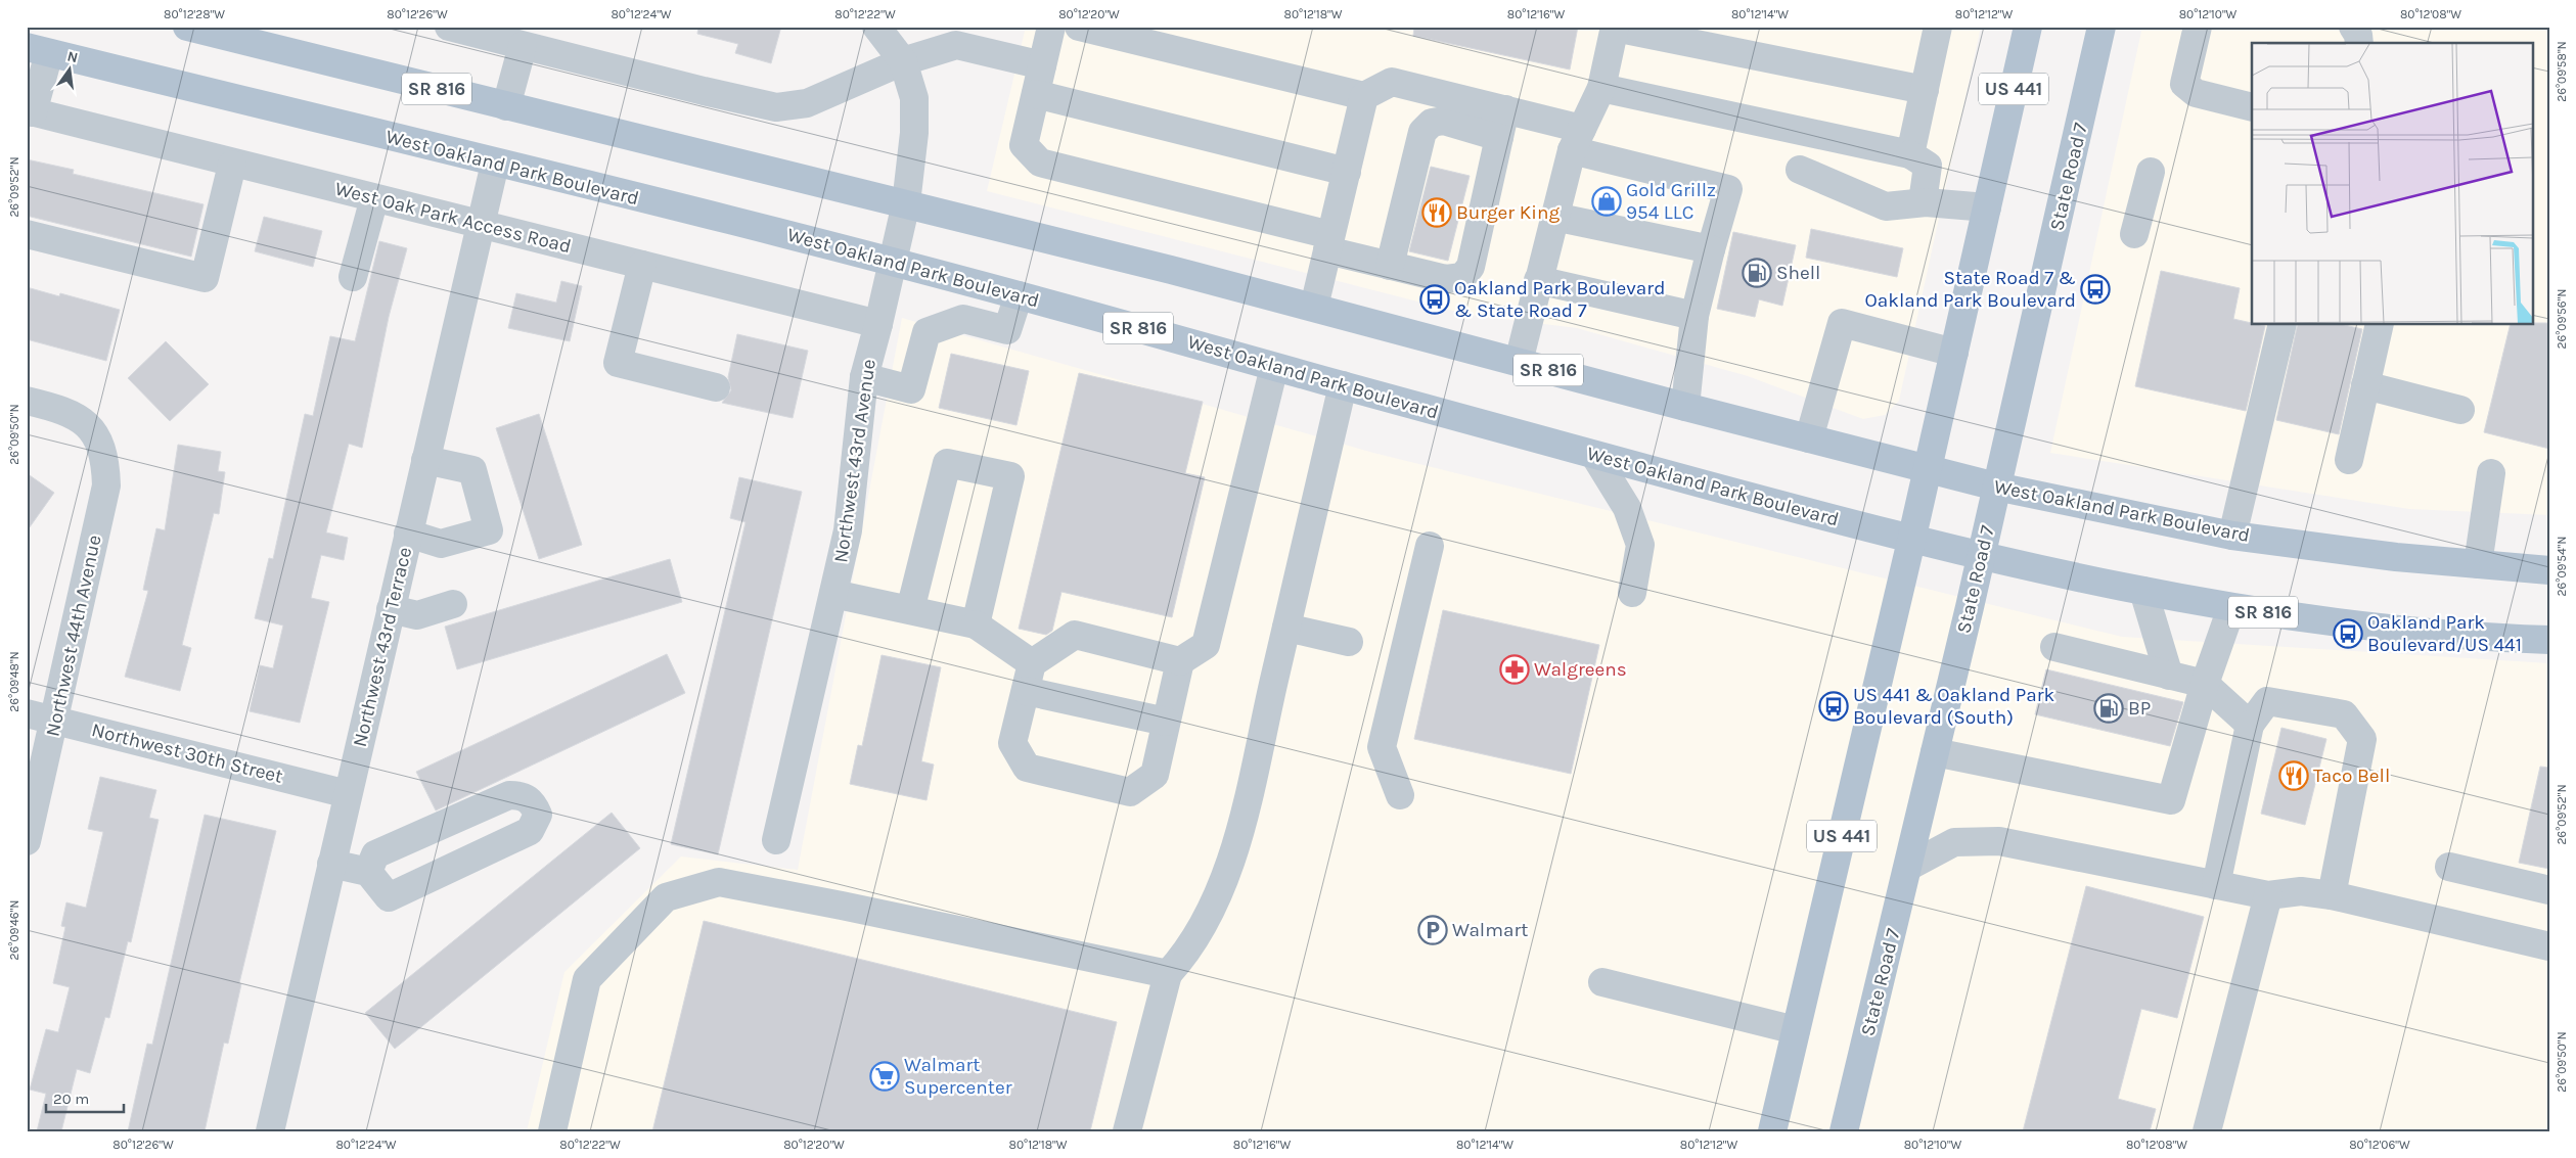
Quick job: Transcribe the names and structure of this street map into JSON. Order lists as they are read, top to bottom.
{
  "streets": {
    "main road": [
      "SR 816",
      "US 441",
      "West Oakland Park Boulevard",
      "State Road 7"
    ],
    "street": [
      "West Oak Park Access Road",
      "Northwest 43rd Avenue",
      "Northwest 44th Avenue",
      "Northwest 43rd Terrace",
      "Northwest 30th Street"
    ]
  },
  "crossings": [
    ["US 441", "West Oakland Park Boulevard"],
    ["West Oakland Park Boulevard", "State Road 7"],
    ["West Oakland Park Boulevard", "Northwest 43rd Avenue"],
    ["West Oakland Park Boulevard", "Northwest 43rd Terrace"],
    ["West Oak Park Access Road", "Northwest 43rd Avenue"],
    ["West Oak Park Access Road", "Northwest 43rd Terrace"],
    ["Northwest 44th Avenue", "Northwest 30th Street"],
    ["Northwest 43rd Terrace", "Northwest 30th Street"]
  ],
  "places": {
    "shop": ["Gold Grillz 954 LLC"],
    "restaurant": ["Burger King", "Taco Bell"],
    "fuel station": ["Shell", "BP"],
    "bus stop": [
      "State Road 7 & Oakland Park Boulevard",
      "Oakland Park Boulevard & State Road 7",
      "Oakland Park Boulevard/US 441",
      "US 441 & Oakland Park Boulevard (South)"
    ],
    "pharmacy": ["Walgreens"],
    "parking": ["Walmart"],
    "supermarket": ["Walmart Supercenter"]
  },
  "scale_bar": "20 m",
  "north": "top",
  "coordinates": [
    "80°12'28\"W",
    "80°12'26\"W",
    "80°12'24\"W",
    "80°12'22\"W",
    "80°12'20\"W",
    "80°12'18\"W",
    "80°12'16\"W",
    "80°12'14\"W",
    "80°12'12\"W",
    "80°12'10\"W",
    "80°12'08\"W",
    "26°09'58\"N",
    "26°09'52\"N",
    "26°09'56\"N",
    "26°09'50\"N",
    "26°09'54\"N",
    "26°09'48\"N",
    "26°09'46\"N",
    "80°12'06\"W"
  ]
}
